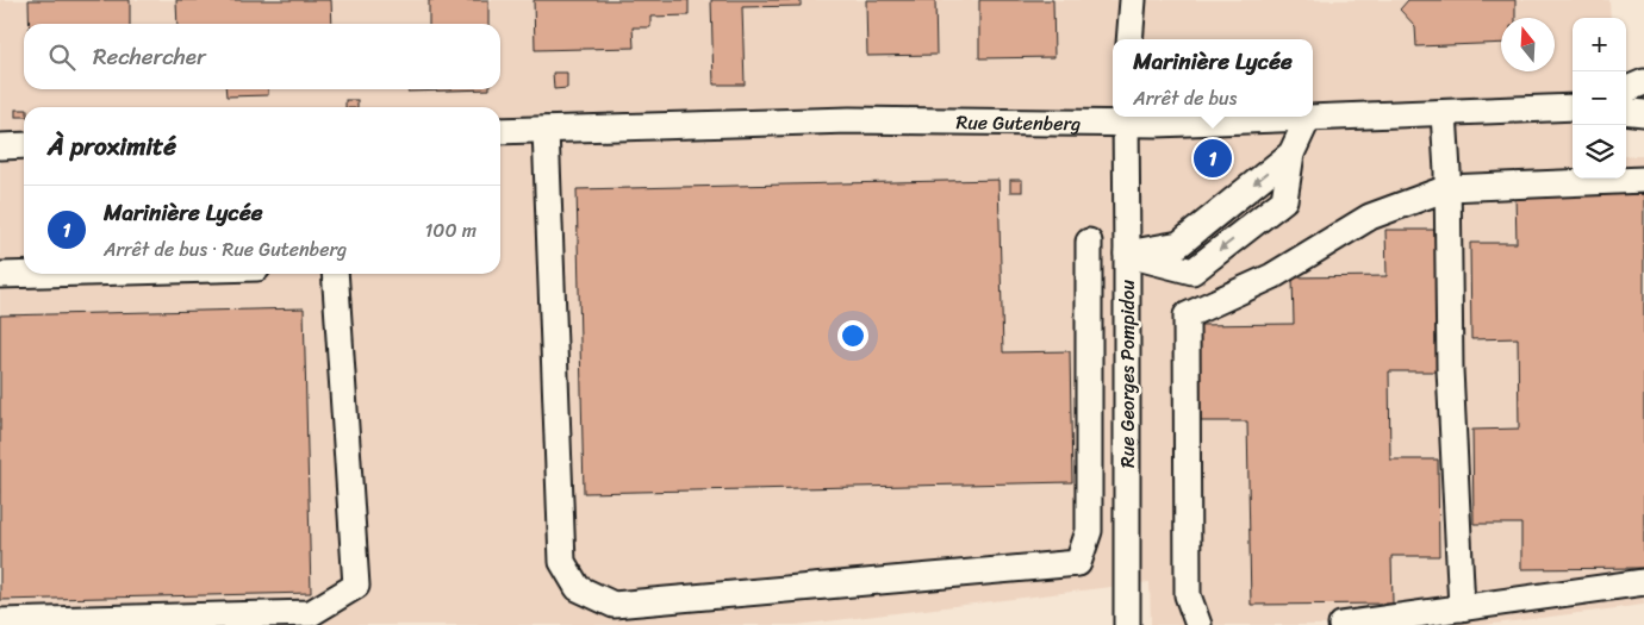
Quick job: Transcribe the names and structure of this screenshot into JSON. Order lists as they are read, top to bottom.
{
  "streets": {
    "street": ["Rue Gutenberg", "Rue Georges Pompidou"]
  },
  "crossings": [
    ["Rue Gutenberg", "Rue Georges Pompidou"]
  ],
  "north": "top",
  "page": {
    "map_buttons": ["+", "−"],
    "search": "Rechercher",
    "popup": ["Marinière Lycée", "Arrêt de bus"],
    "heading": "À proximité",
    "pins": "1",
    "list": [
      {
        "mark": "1",
        "name": "Marinière Lycée",
        "note": "Arrêt de bus · Rue Gutenberg",
        "value": "100 m"
      }
    ]
  }
}
